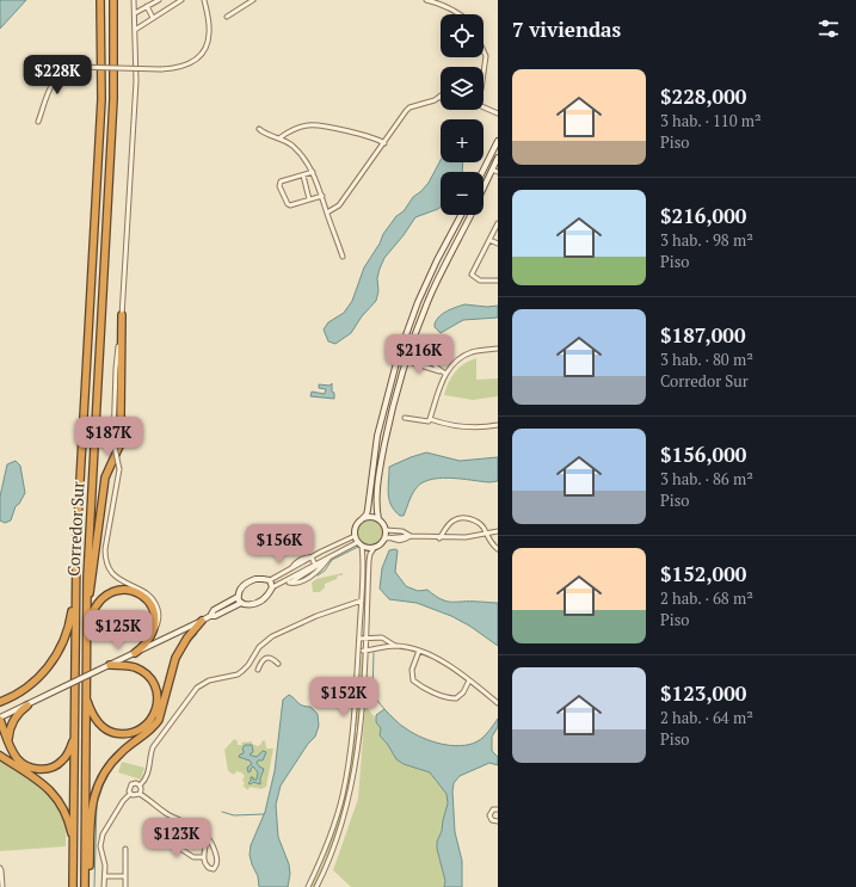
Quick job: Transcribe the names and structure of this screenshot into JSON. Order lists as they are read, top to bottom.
{
  "streets": {
    "highway": ["Corredor Sur"]
  },
  "page": {
    "heading": "7 viviendas",
    "map_buttons": ["+", "−"],
    "price": [
      "$228K",
      "$216K",
      "$187K",
      "$156K",
      "$125K",
      "$152K",
      "$123K"
    ],
    "list": [
      {
        "name": "$228,000",
        "note": "3 hab. · 110 m² · Piso"
      },
      {
        "name": "$216,000",
        "note": "3 hab. · 98 m² · Piso"
      },
      {
        "name": "$187,000",
        "note": "3 hab. · 80 m² · Corredor Sur"
      },
      {
        "name": "$156,000",
        "note": "3 hab. · 86 m² · Piso"
      },
      {
        "name": "$152,000",
        "note": "2 hab. · 68 m² · Piso"
      },
      {
        "name": "$123,000",
        "note": "2 hab. · 64 m² · Piso"
      }
    ]
  }
}
